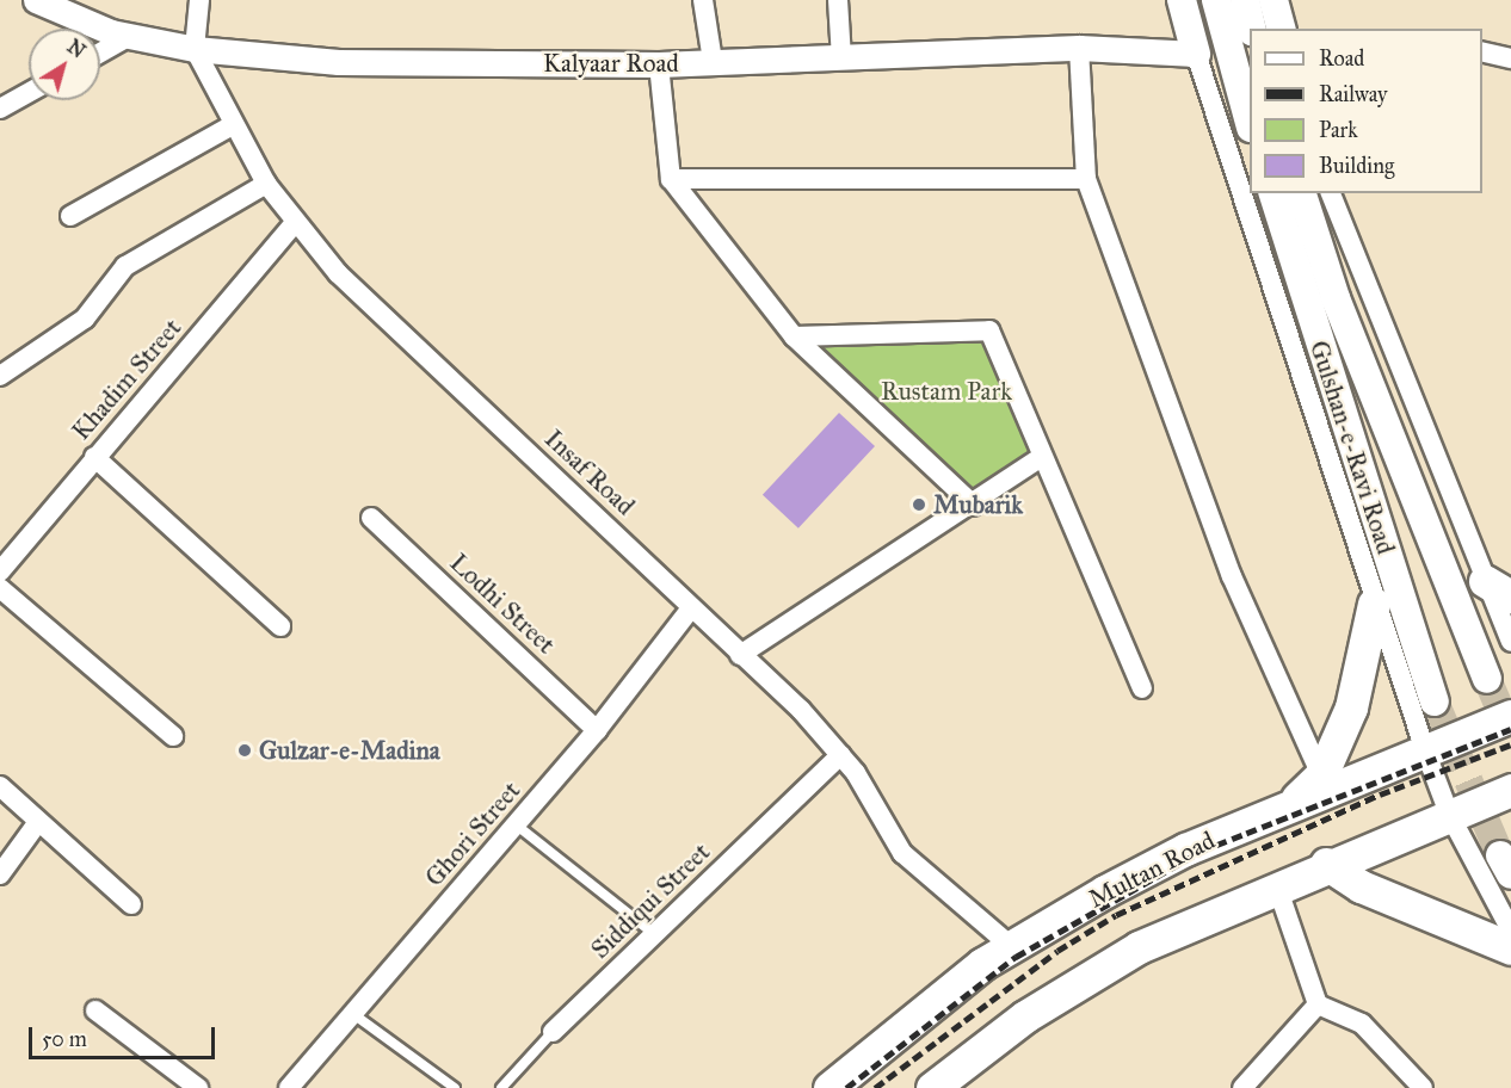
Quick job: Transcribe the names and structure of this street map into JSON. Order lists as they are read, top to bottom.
{
  "streets": {
    "main road": ["Gulshan-e-Ravi Road", "Multan Road"],
    "street": [
      "Kalyaar Road",
      "Khadim Street",
      "Insaf Road",
      "Lodhi Street",
      "Ghori Street",
      "Siddiqui Street"
    ]
  },
  "crossings": [
    ["Kalyaar Road", "Insaf Road"],
    ["Khadim Street", "Insaf Road"],
    ["Insaf Road", "Ghori Street"],
    ["Insaf Road", "Multan Road"],
    ["Insaf Road", "Siddiqui Street"],
    ["Lodhi Street", "Ghori Street"]
  ],
  "parks": ["Rustam Park"],
  "places": ["Mubarik", "Gulzar-e-Madina"],
  "legend": [
    "Road",
    "Railway",
    "Park",
    "Building"
  ],
  "scale_bar": "50 m",
  "north": "top right"
}
